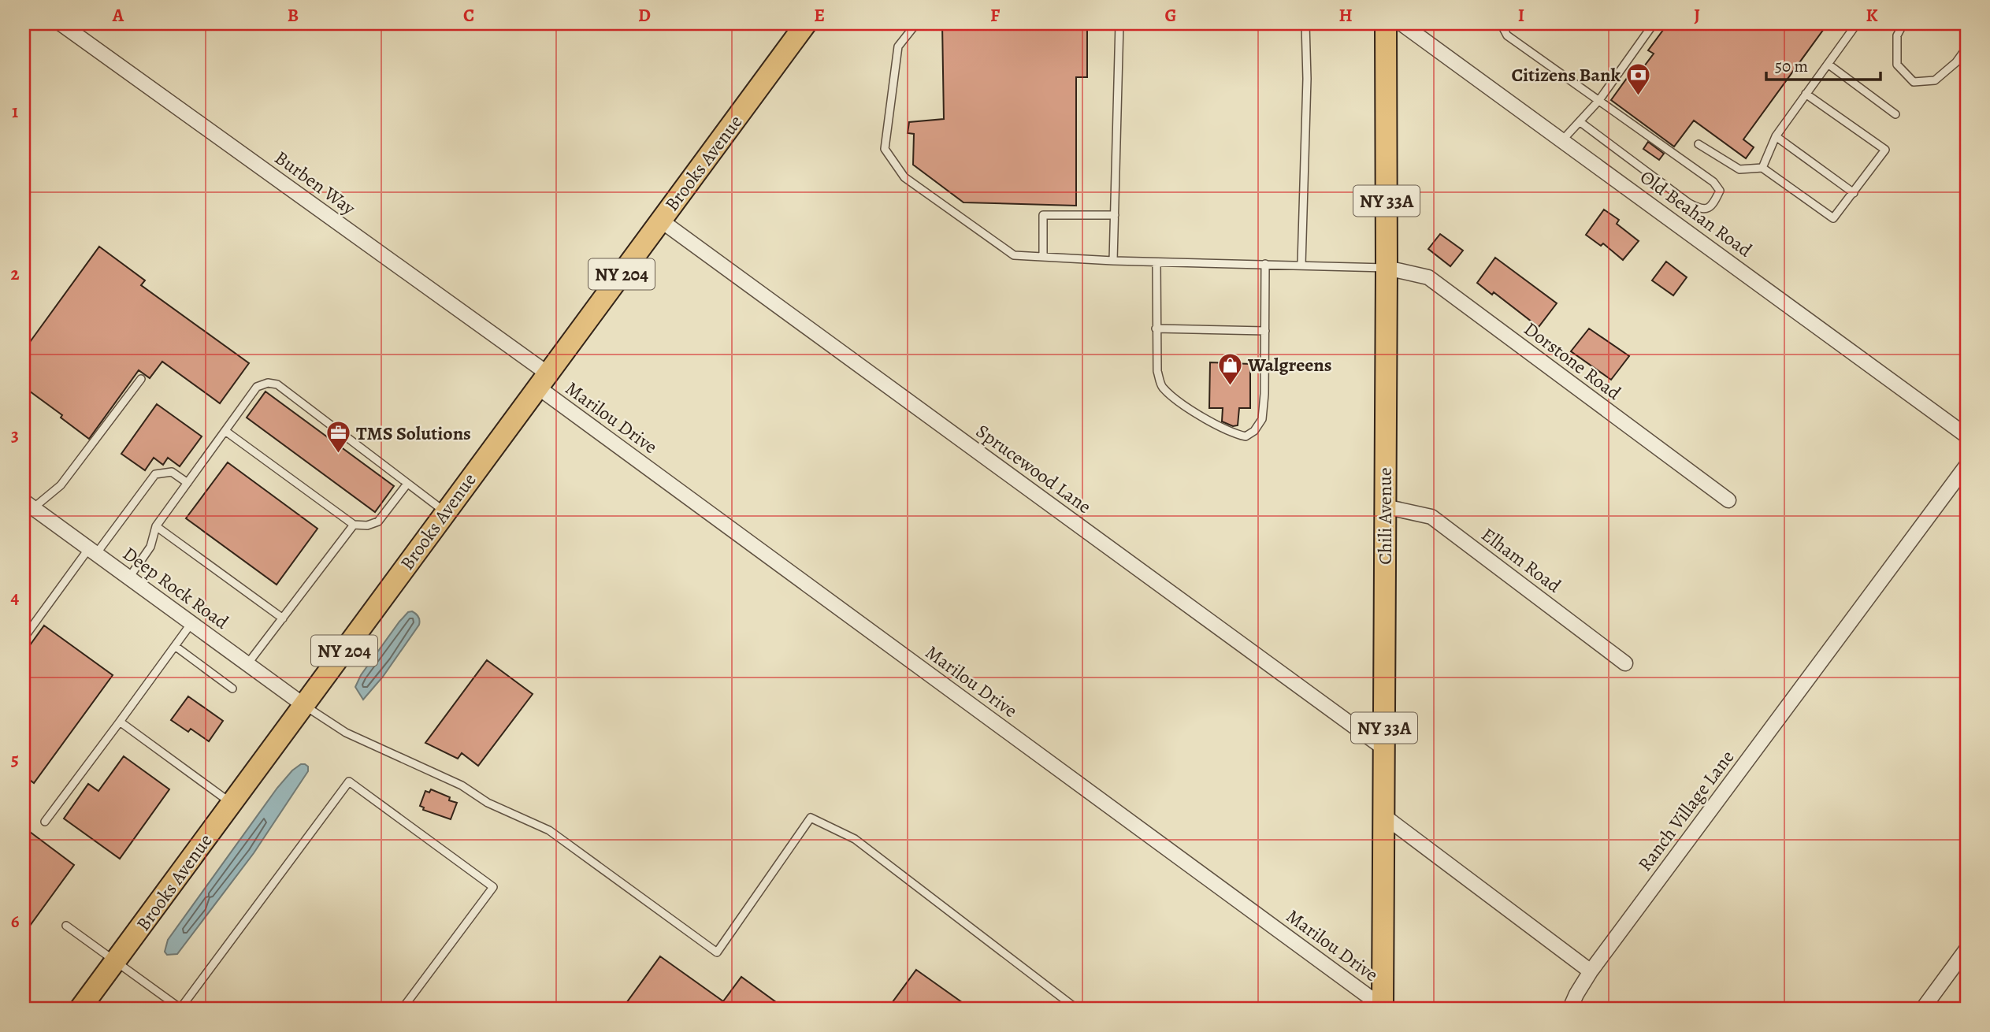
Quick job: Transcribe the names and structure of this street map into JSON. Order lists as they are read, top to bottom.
{
  "streets": {
    "main road": [
      "Brooks Avenue",
      "NY 33A",
      "NY 204",
      "Chili Avenue"
    ],
    "street": [
      "Burben Way",
      "Old Beahan Road",
      "Dorstone Road",
      "Marilou Drive",
      "Sprucewood Lane",
      "Elham Road",
      "Deep Rock Road",
      "Ranch Village Lane"
    ]
  },
  "crossings": [
    ["Brooks Avenue", "Burben Way"],
    ["Brooks Avenue", "Marilou Drive"],
    ["Brooks Avenue", "Sprucewood Lane"],
    ["Brooks Avenue", "Deep Rock Road"],
    ["Burben Way", "Marilou Drive"],
    ["Dorstone Road", "Chili Avenue"],
    ["Marilou Drive", "Chili Avenue"],
    ["Sprucewood Lane", "Chili Avenue"],
    ["Chili Avenue", "Elham Road"]
  ],
  "places": {
    "bank": ["Citizens Bank"],
    "shop": ["Walgreens"],
    "office": ["TMS Solutions"]
  },
  "scale_bar": "50 m",
  "grid": {
    "columns": [
      "A",
      "B",
      "C",
      "D",
      "E",
      "F",
      "G",
      "H",
      "I",
      "J",
      "K"
    ],
    "rows": [
      "1",
      "2",
      "3",
      "4",
      "5",
      "6"
    ]
  }
}
